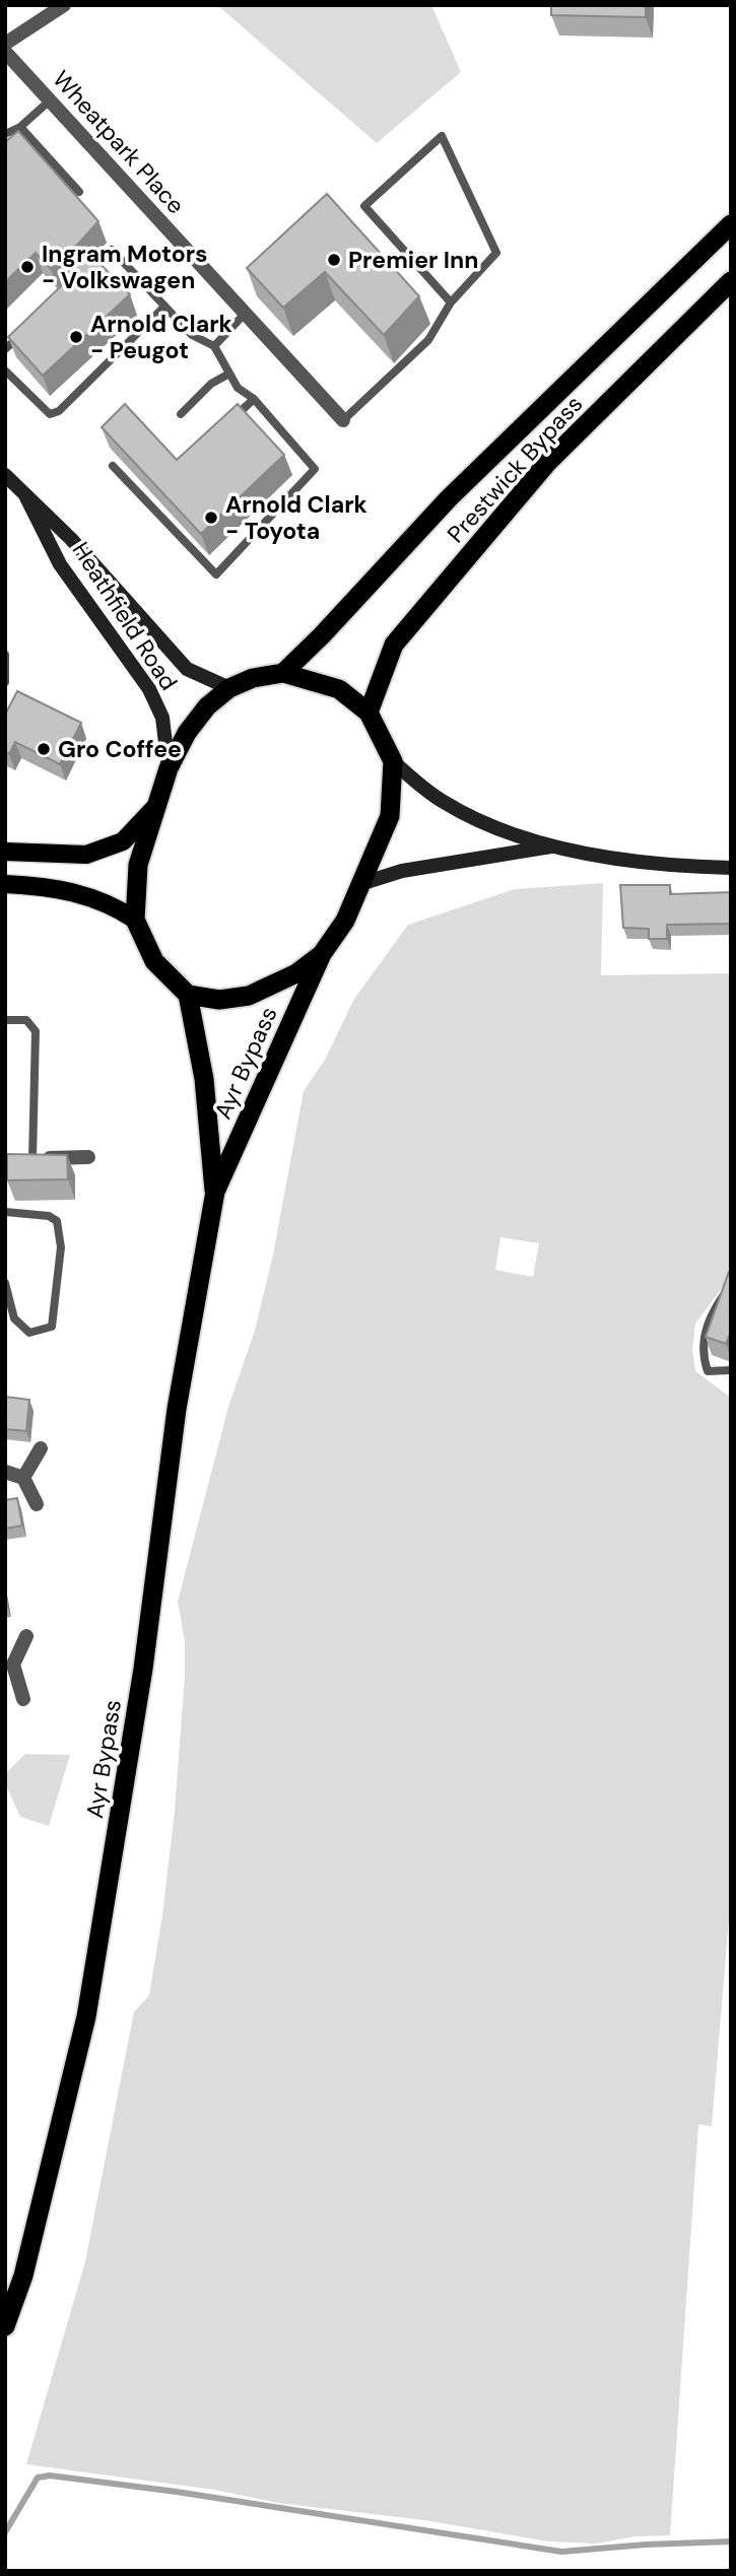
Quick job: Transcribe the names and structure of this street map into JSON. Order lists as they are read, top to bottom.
{
  "streets": {
    "highway": ["Prestwick Bypass", "Ayr Bypass"],
    "main road": ["Heathfield Road"],
    "street": ["Wheatpark Place"]
  },
  "places": [
    "Premier Inn",
    "Ingram Motors - Volkswagen",
    "Arnold Clark - Peugot",
    "Arnold Clark - Toyota",
    "Gro Coffee"
  ]
}
